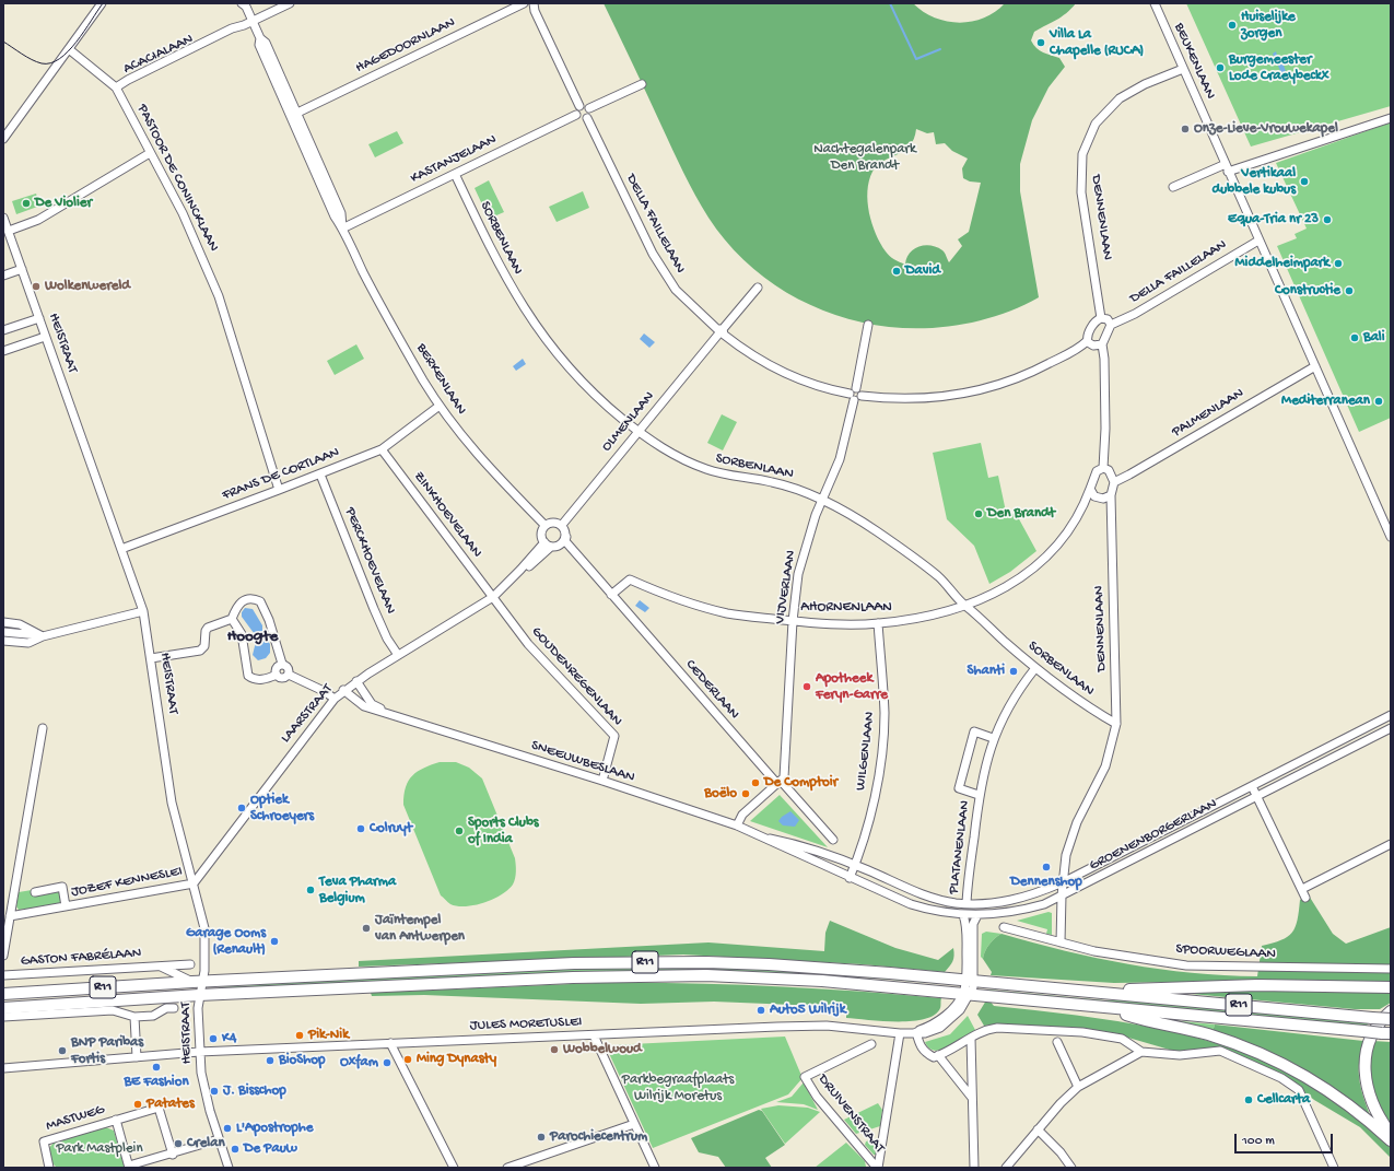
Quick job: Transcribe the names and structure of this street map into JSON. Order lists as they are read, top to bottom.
{
  "streets": {
    "highway": ["R11"],
    "street": [
      "HAGEDOORNLAAN",
      "ACACIALAAN",
      "BEUKENLAAN",
      "KASTANJELAAN",
      "PASTOOR DE CONINCKLAAN",
      "DENNENLAAN",
      "DELLA FAILLELAAN",
      "SORBENLAAN",
      "HEISTRAAT",
      "BERKENLAAN",
      "PALMENLAAN",
      "OLMENLAAN",
      "FRANS DE CORTLAAN",
      "ZINKHOEVELAAN",
      "PERCKHOEVELAAN",
      "VIJVERLAAN",
      "AHORNENLAAN",
      "GOUDENREGENLAAN",
      "CEDERLAAN",
      "LAARSTRAAT",
      "WILGENLAAN",
      "SNEEUWBESLAAN",
      "GROENENBORGERLAAN",
      "PLATANENLAAN",
      "JOZEF KENNESLEI",
      "SPOORWEGLAAN",
      "GASTON FABRÉLAAN",
      "JULES MORETUSLEI",
      "DRUIVENSTRAAT",
      "MASTWEG"
    ]
  },
  "crossings": [
    ["HAGEDOORNLAAN", "BERKENLAAN"],
    ["ACACIALAAN", "PASTOOR DE CONINCKLAAN"],
    ["ACACIALAAN", "BERKENLAAN"],
    ["BEUKENLAAN", "DENNENLAAN"],
    ["BEUKENLAAN", "DELLA FAILLELAAN"],
    ["BEUKENLAAN", "PALMENLAAN"],
    ["KASTANJELAAN", "DELLA FAILLELAAN"],
    ["KASTANJELAAN", "SORBENLAAN"],
    ["KASTANJELAAN", "BERKENLAAN"],
    ["PASTOOR DE CONINCKLAAN", "FRANS DE CORTLAAN"],
    ["DENNENLAAN", "SORBENLAAN"],
    ["DENNENLAAN", "PALMENLAAN"],
    ["DENNENLAAN", "AHORNENLAAN"],
    ["DENNENLAAN", "GROENENBORGERLAAN"],
    ["DELLA FAILLELAAN", "OLMENLAAN"],
    ["DELLA FAILLELAAN", "VIJVERLAAN"],
    ["SORBENLAAN", "OLMENLAAN"],
    ["SORBENLAAN", "VIJVERLAAN"],
    ["SORBENLAAN", "AHORNENLAAN"],
    ["SORBENLAAN", "PLATANENLAAN"],
    ["HEISTRAAT", "FRANS DE CORTLAAN"],
    ["HEISTRAAT", "LAARSTRAAT"],
    ["HEISTRAAT", "JOZEF KENNESLEI"],
    ["HEISTRAAT", "GASTON FABRÉLAAN"],
    ["HEISTRAAT", "R11"],
    ["HEISTRAAT", "JULES MORETUSLEI"],
    ["BERKENLAAN", "OLMENLAAN"],
    ["BERKENLAAN", "FRANS DE CORTLAAN"],
    ["BERKENLAAN", "CEDERLAAN"],
    ["BERKENLAAN", "LAARSTRAAT"],
    ["PALMENLAAN", "AHORNENLAAN"],
    ["OLMENLAAN", "CEDERLAAN"],
    ["OLMENLAAN", "LAARSTRAAT"],
    ["FRANS DE CORTLAAN", "ZINKHOEVELAAN"],
    ["FRANS DE CORTLAAN", "PERCKHOEVELAAN"],
    ["ZINKHOEVELAAN", "GOUDENREGENLAAN"],
    ["ZINKHOEVELAAN", "LAARSTRAAT"],
    ["PERCKHOEVELAAN", "LAARSTRAAT"],
    ["VIJVERLAAN", "AHORNENLAAN"],
    ["VIJVERLAAN", "CEDERLAAN"],
    ["AHORNENLAAN", "CEDERLAAN"],
    ["AHORNENLAAN", "WILGENLAAN"],
    ["GOUDENREGENLAAN", "LAARSTRAAT"],
    ["GOUDENREGENLAAN", "SNEEUWBESLAAN"],
    ["CEDERLAAN", "LAARSTRAAT"],
    ["LAARSTRAAT", "SNEEUWBESLAAN"],
    ["LAARSTRAAT", "JOZEF KENNESLEI"],
    ["WILGENLAAN", "SNEEUWBESLAAN"],
    ["WILGENLAAN", "GROENENBORGERLAAN"],
    ["SNEEUWBESLAAN", "GROENENBORGERLAAN"],
    ["GROENENBORGERLAAN", "PLATANENLAAN"],
    ["GROENENBORGERLAAN", "JULES MORETUSLEI"],
    ["GASTON FABRÉLAAN", "R11"],
    ["R11", "JULES MORETUSLEI"]
  ],
  "districts": ["Hoogte"],
  "parks": ["Nachtegalenpark Den Brandt", "Parkbegraafplaats Wilrijk Moretus", "Park Mastplein"],
  "places": [
    "Huiselijke zorgen",
    "Villa La Chapelle (RUCA)",
    "Burgemeester Lode Craeybeckx",
    "Onze-Lieve-Vrouwekapel",
    "Vertikaal dubbele kubus",
    "De Violier",
    "Equa-Tria nr 23",
    "Middelheimpark",
    "David",
    "Wolkenwereld",
    "Constructie",
    "Bali",
    "Mediterranean",
    "Den Brandt",
    "Shanti",
    "Apotheek Feryn-Garre",
    "De Comptoir",
    "Boëlo",
    "Optiek Schroeyers",
    "Colruyt",
    "Sports Clubs of India",
    "Dennenshop",
    "Teva Pharma Belgium",
    "Jaïntempel van Antwerpen",
    "Garage Ooms (Renault)",
    "Auto5 Wilrijk",
    "Pik-Nik",
    "K4",
    "Wobbelwoud",
    "BNP Paribas Fortis",
    "Ming Dynasty",
    "BioShop",
    "Oxfam",
    "BE Fashion",
    "J. Bisschop",
    "Cellcarta",
    "Patates",
    "L'Apostrophe",
    "Parochiecentrum",
    "Crelan",
    "De Pauw"
  ],
  "scale_bar": "100 m"
}
